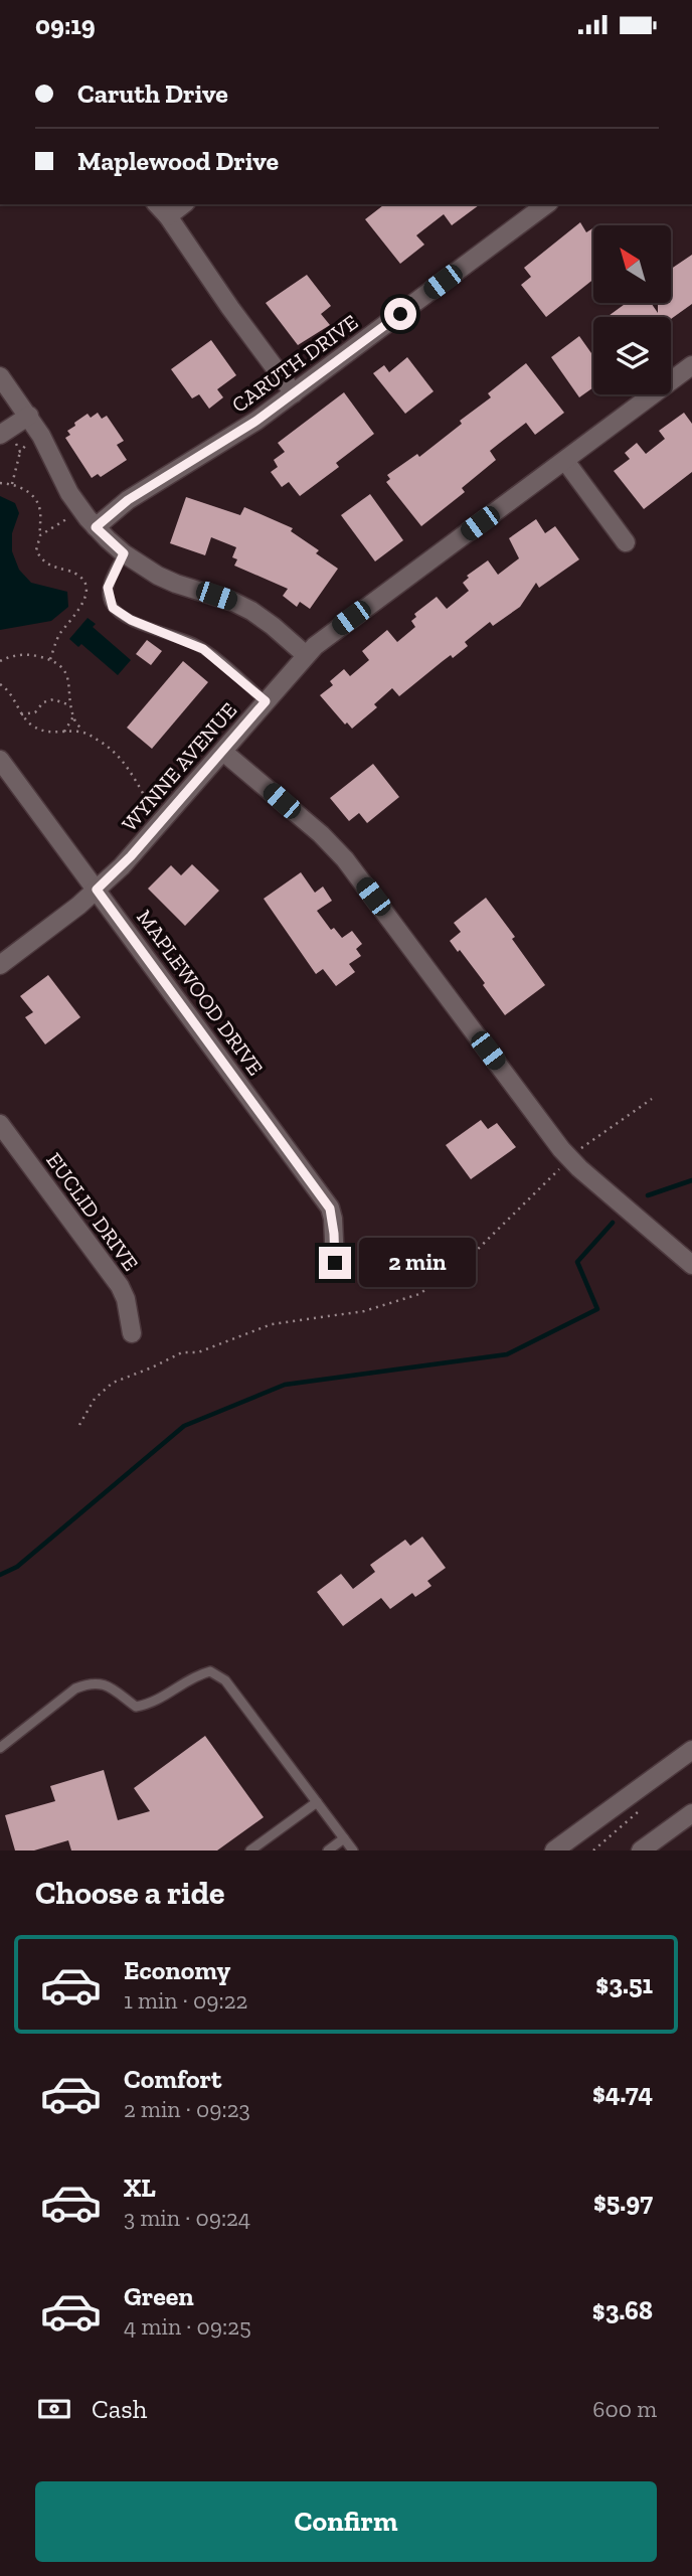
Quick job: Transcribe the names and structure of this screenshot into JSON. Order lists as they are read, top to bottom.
{
  "streets": {
    "street": [
      "CARUTH DRIVE",
      "WYNNE AVENUE",
      "MAPLEWOOD DRIVE",
      "EUCLID DRIVE"
    ]
  },
  "crossings": [
    ["WYNNE AVENUE", "MAPLEWOOD DRIVE"]
  ],
  "north": "top left",
  "page": {
    "status": "09:19",
    "banner": ["Caruth Drive", "Maplewood Drive"],
    "bubble": "2 min",
    "heading": "Choose a ride",
    "list": [
      {
        "name": "Economy",
        "note": "1 min · 09:22",
        "value": "$3.51"
      },
      {
        "name": "Comfort",
        "note": "2 min · 09:23",
        "value": "$4.74"
      },
      {
        "name": "XL",
        "note": "3 min · 09:24",
        "value": "$5.97"
      },
      {
        "name": "Green",
        "note": "4 min · 09:25",
        "value": "$3.68"
      }
    ],
    "pay": ["Cash", "600 m"],
    "buttons": "Confirm"
  }
}
